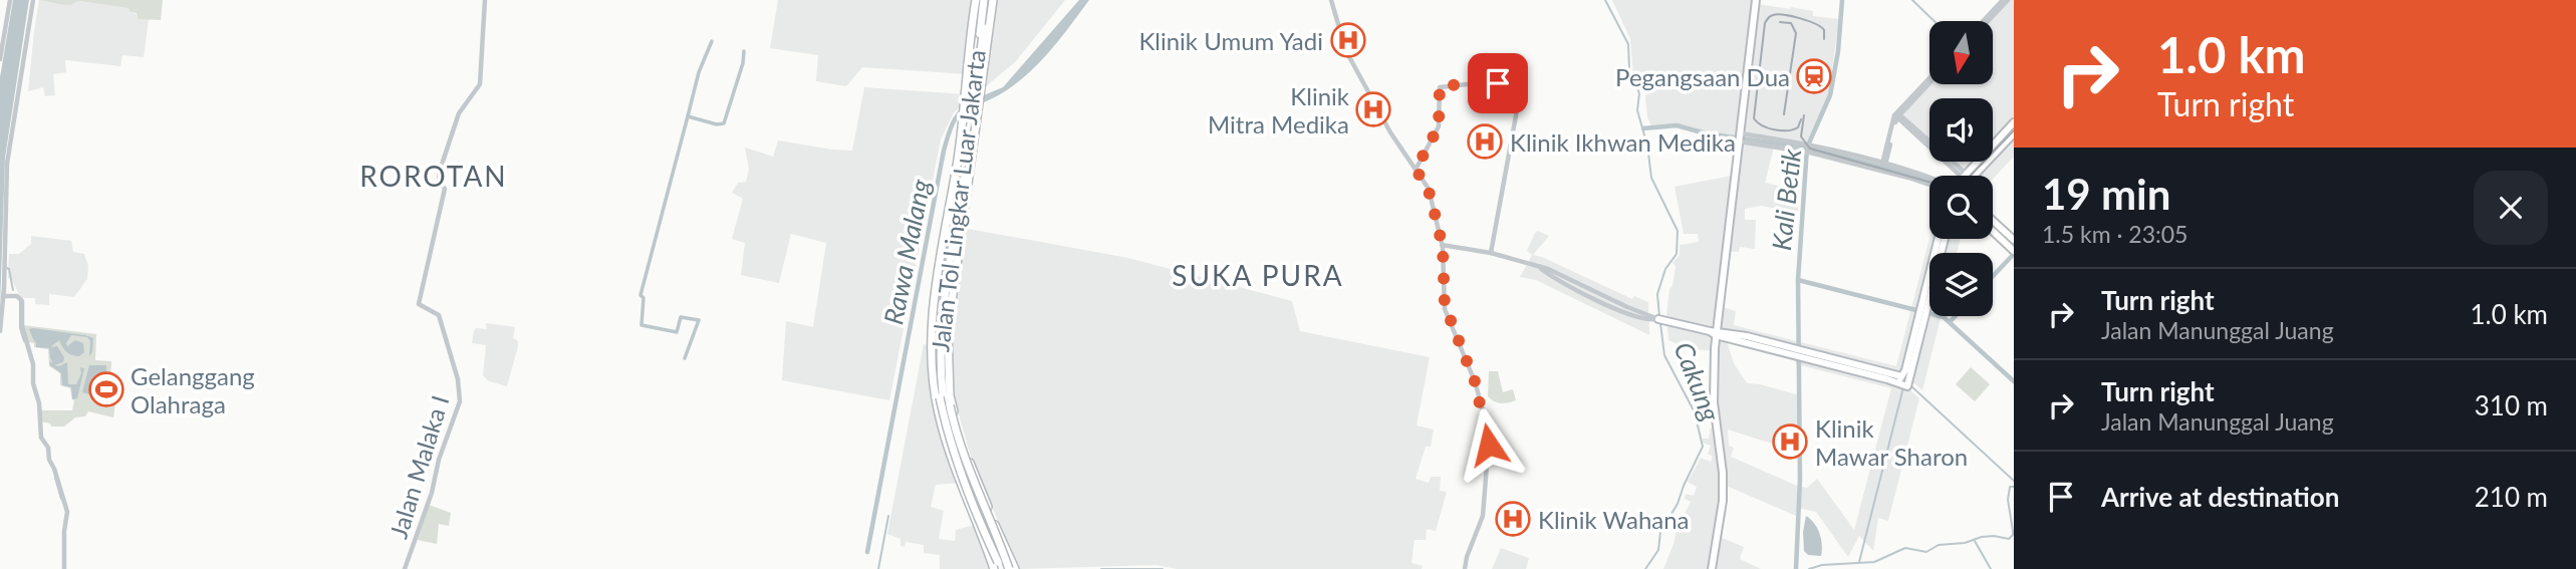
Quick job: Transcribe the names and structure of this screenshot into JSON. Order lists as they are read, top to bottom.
{
  "streets": {
    "highway": ["Jalan Tol Lingkar Luar Jakarta"],
    "street": ["Jalan Malaka I"]
  },
  "districts": ["ROROTAN", "SUKA PURA"],
  "water": ["Kali Betik", "Rawa Malang", "Cakung"],
  "places": {
    "hospital": [
      "Klinik Umum Yadi",
      "Klinik Mitra Medika",
      "Klinik Ikhwan Medika",
      "Klinik Mawar Sharon",
      "Klinik Wahana"
    ],
    "station": ["Pegangsaan Dua"],
    "sports": ["Gelanggang Olahraga"]
  },
  "north": "bottom",
  "page": {
    "turn": ["1.0 km", "Turn right"],
    "heading": ["19 min", "1.5 km · 23:05"],
    "list": [
      {
        "name": "Turn right",
        "note": "Jalan Manunggal Juang",
        "value": "1.0 km"
      },
      {
        "name": "Turn right",
        "note": "Jalan Manunggal Juang",
        "value": "310 m"
      },
      {
        "name": "Arrive at destination",
        "value": "210 m"
      }
    ]
  }
}
